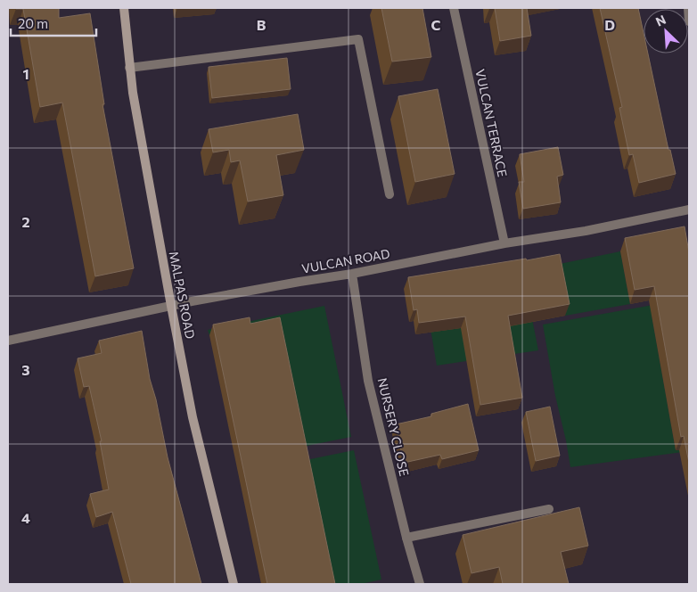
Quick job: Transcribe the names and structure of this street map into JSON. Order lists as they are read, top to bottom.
{
  "streets": {
    "main road": ["MALPAS ROAD"],
    "street": ["VULCAN TERRACE", "VULCAN ROAD", "NURSERY CLOSE"]
  },
  "crossings": [
    ["VULCAN TERRACE", "VULCAN ROAD"],
    ["VULCAN ROAD", "MALPAS ROAD"],
    ["VULCAN ROAD", "NURSERY CLOSE"]
  ],
  "scale_bar": "20 m",
  "north": "top left",
  "grid": {
    "columns": ["B", "C", "D"],
    "rows": [
      "1",
      "2",
      "3",
      "4"
    ]
  }
}
